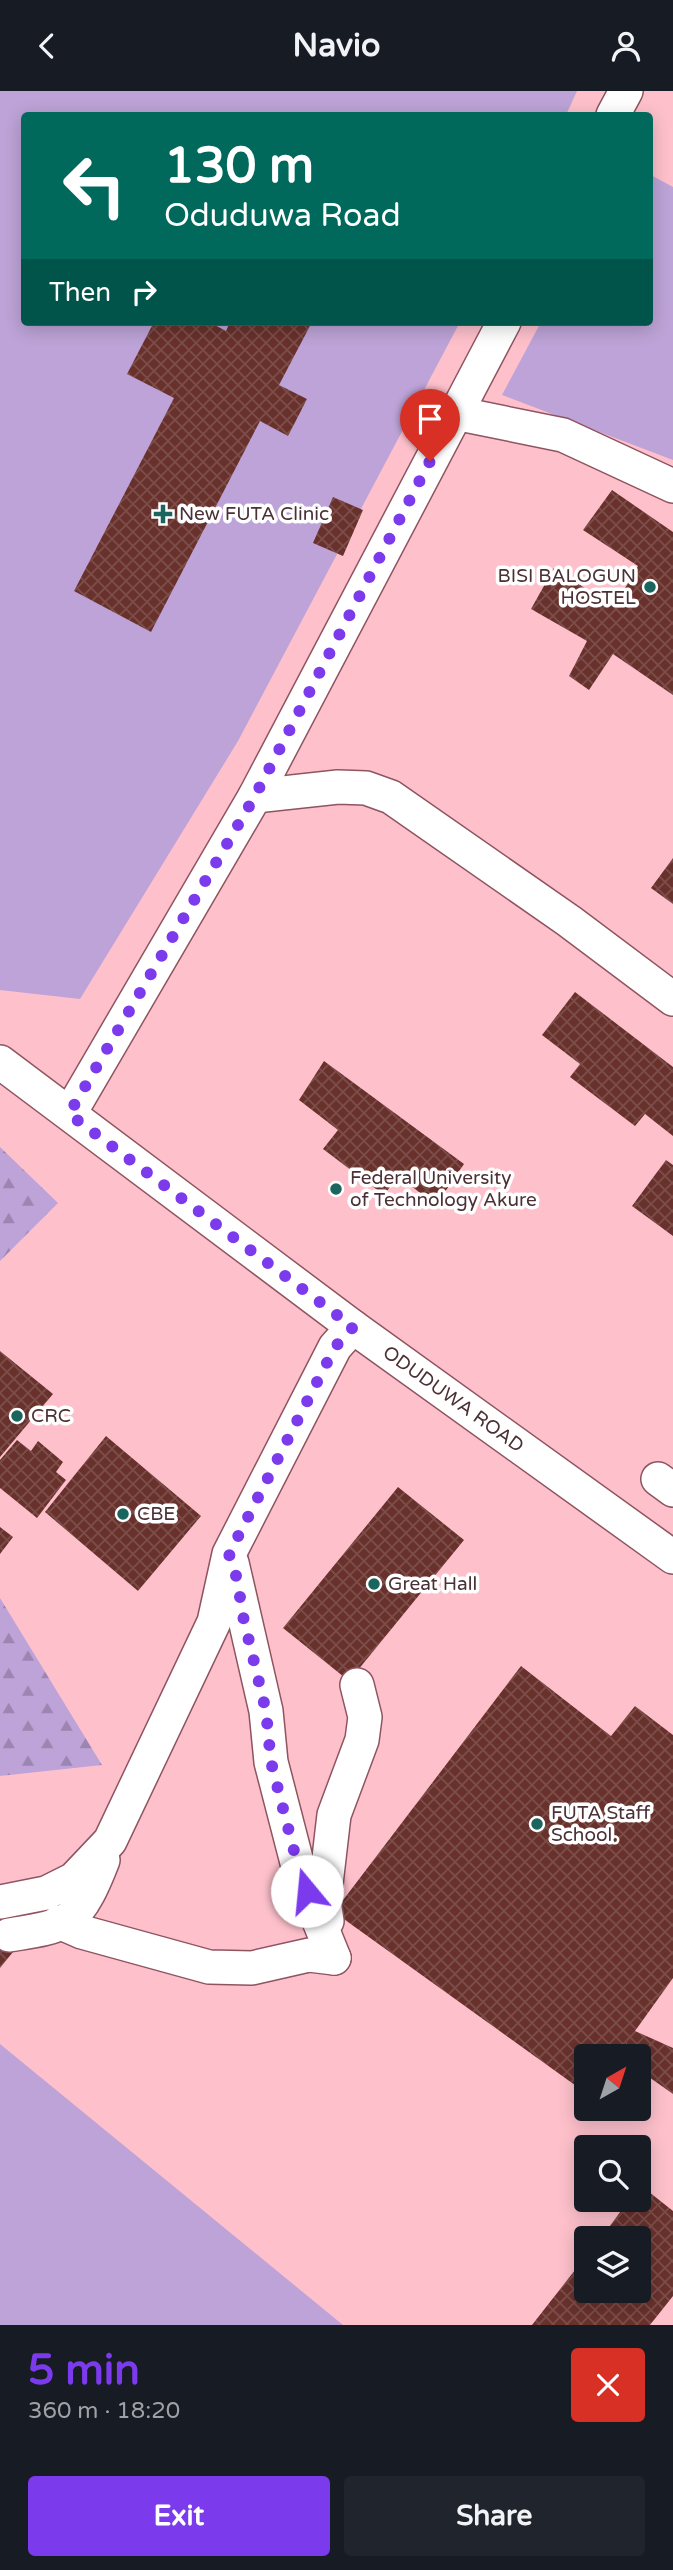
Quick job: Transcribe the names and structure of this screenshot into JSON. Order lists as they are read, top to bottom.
{
  "streets": {
    "street": ["ODUDUWA ROAD"]
  },
  "places": {
    "health": ["New FUTA Clinic"],
    "other": [
      "BISI BALOGUN HOSTEL",
      "Federal University of Technology Akure",
      "CRC",
      "CBE",
      "Great Hall",
      "FUTA Staff School."
    ]
  },
  "north": "top right",
  "page": {
    "header": "Navio",
    "turn": ["130 m", "Oduduwa Road"],
    "then": "Then",
    "heading": ["5 min", "360 m · 18:20"],
    "buttons": ["Exit", "Share"]
  }
}
